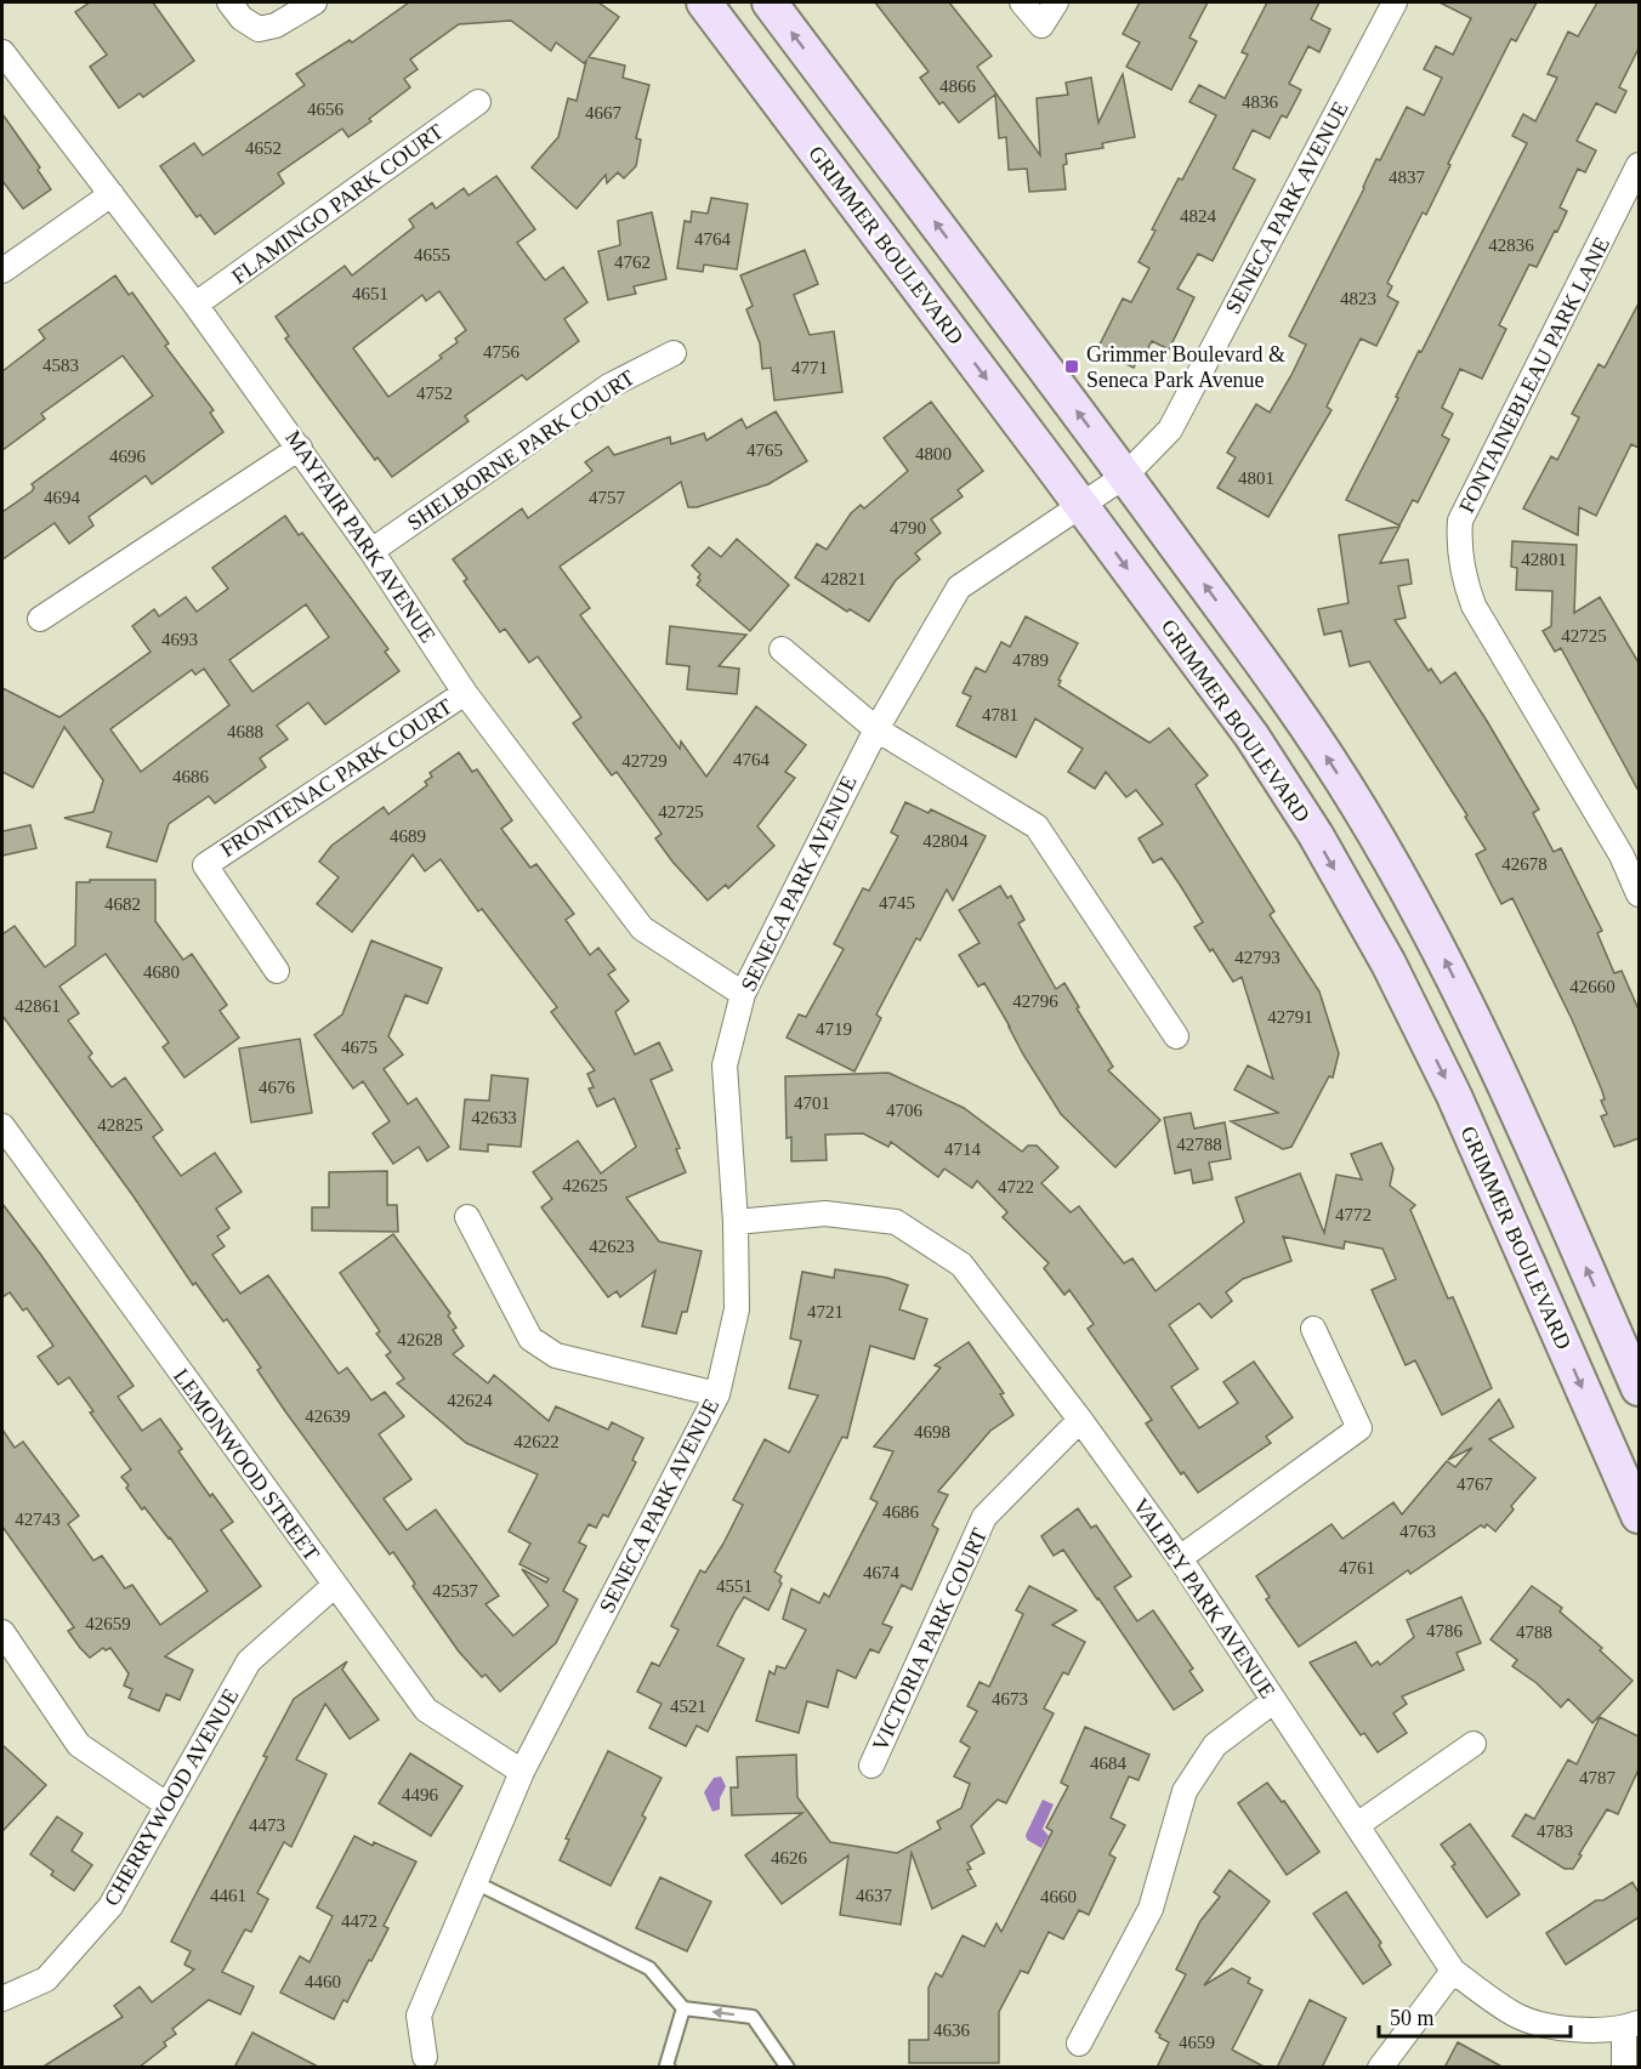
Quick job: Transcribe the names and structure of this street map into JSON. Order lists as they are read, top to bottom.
{
  "streets": {
    "main road": ["GRIMMER BOULEVARD"],
    "street": [
      "FLAMINGO PARK COURT",
      "SENECA PARK AVENUE",
      "FONTAINEBLEAU PARK LANE",
      "SHELBORNE PARK COURT",
      "MAYFAIR PARK AVENUE",
      "FRONTENAC PARK COURT",
      "LEMONWOOD STREET",
      "VALPEY PARK AVENUE",
      "VICTORIA PARK COURT",
      "CHERRYWOOD AVENUE"
    ]
  },
  "crossings": [
    ["FLAMINGO PARK COURT", "MAYFAIR PARK AVENUE"],
    ["SENECA PARK AVENUE", "GRIMMER BOULEVARD"],
    ["SENECA PARK AVENUE", "MAYFAIR PARK AVENUE"],
    ["SENECA PARK AVENUE", "LEMONWOOD STREET"],
    ["SENECA PARK AVENUE", "VALPEY PARK AVENUE"],
    ["SHELBORNE PARK COURT", "MAYFAIR PARK AVENUE"],
    ["MAYFAIR PARK AVENUE", "FRONTENAC PARK COURT"],
    ["LEMONWOOD STREET", "CHERRYWOOD AVENUE"],
    ["VALPEY PARK AVENUE", "VICTORIA PARK COURT"]
  ],
  "places": {
    "transit": ["Grimmer Boulevard & Seneca Park Avenue"]
  },
  "house_numbers": [
    "4866",
    "4836",
    "4656",
    "4667",
    "4652",
    "4837",
    "4824",
    "4764",
    "42836",
    "4655",
    "4762",
    "4651",
    "4823",
    "4756",
    "4583",
    "4771",
    "4752",
    "4765",
    "4800",
    "4696",
    "4801",
    "4694",
    "4757",
    "4790",
    "42801",
    "42821",
    "42725",
    "4693",
    "4789",
    "4781",
    "4688",
    "4764",
    "42729",
    "4686",
    "42725",
    "4689",
    "42804",
    "42678",
    "4745",
    "4682",
    "42793",
    "4680",
    "42660",
    "42796",
    "42861",
    "42791",
    "4719",
    "4675",
    "4676",
    "4701",
    "4706",
    "42633",
    "42825",
    "42788",
    "4714",
    "42625",
    "4722",
    "4772",
    "42623",
    "4721",
    "42628",
    "42624",
    "42639",
    "4698",
    "42622",
    "4767",
    "4686",
    "42743",
    "4763",
    "4761",
    "4674",
    "4551",
    "42537",
    "42659",
    "4786",
    "4788",
    "4673",
    "4521",
    "4684",
    "4787",
    "4496",
    "4473",
    "4783",
    "4626",
    "4461",
    "4637",
    "4660",
    "4472",
    "4460",
    "4636",
    "4659"
  ],
  "scale_bar": "50 m"
}
